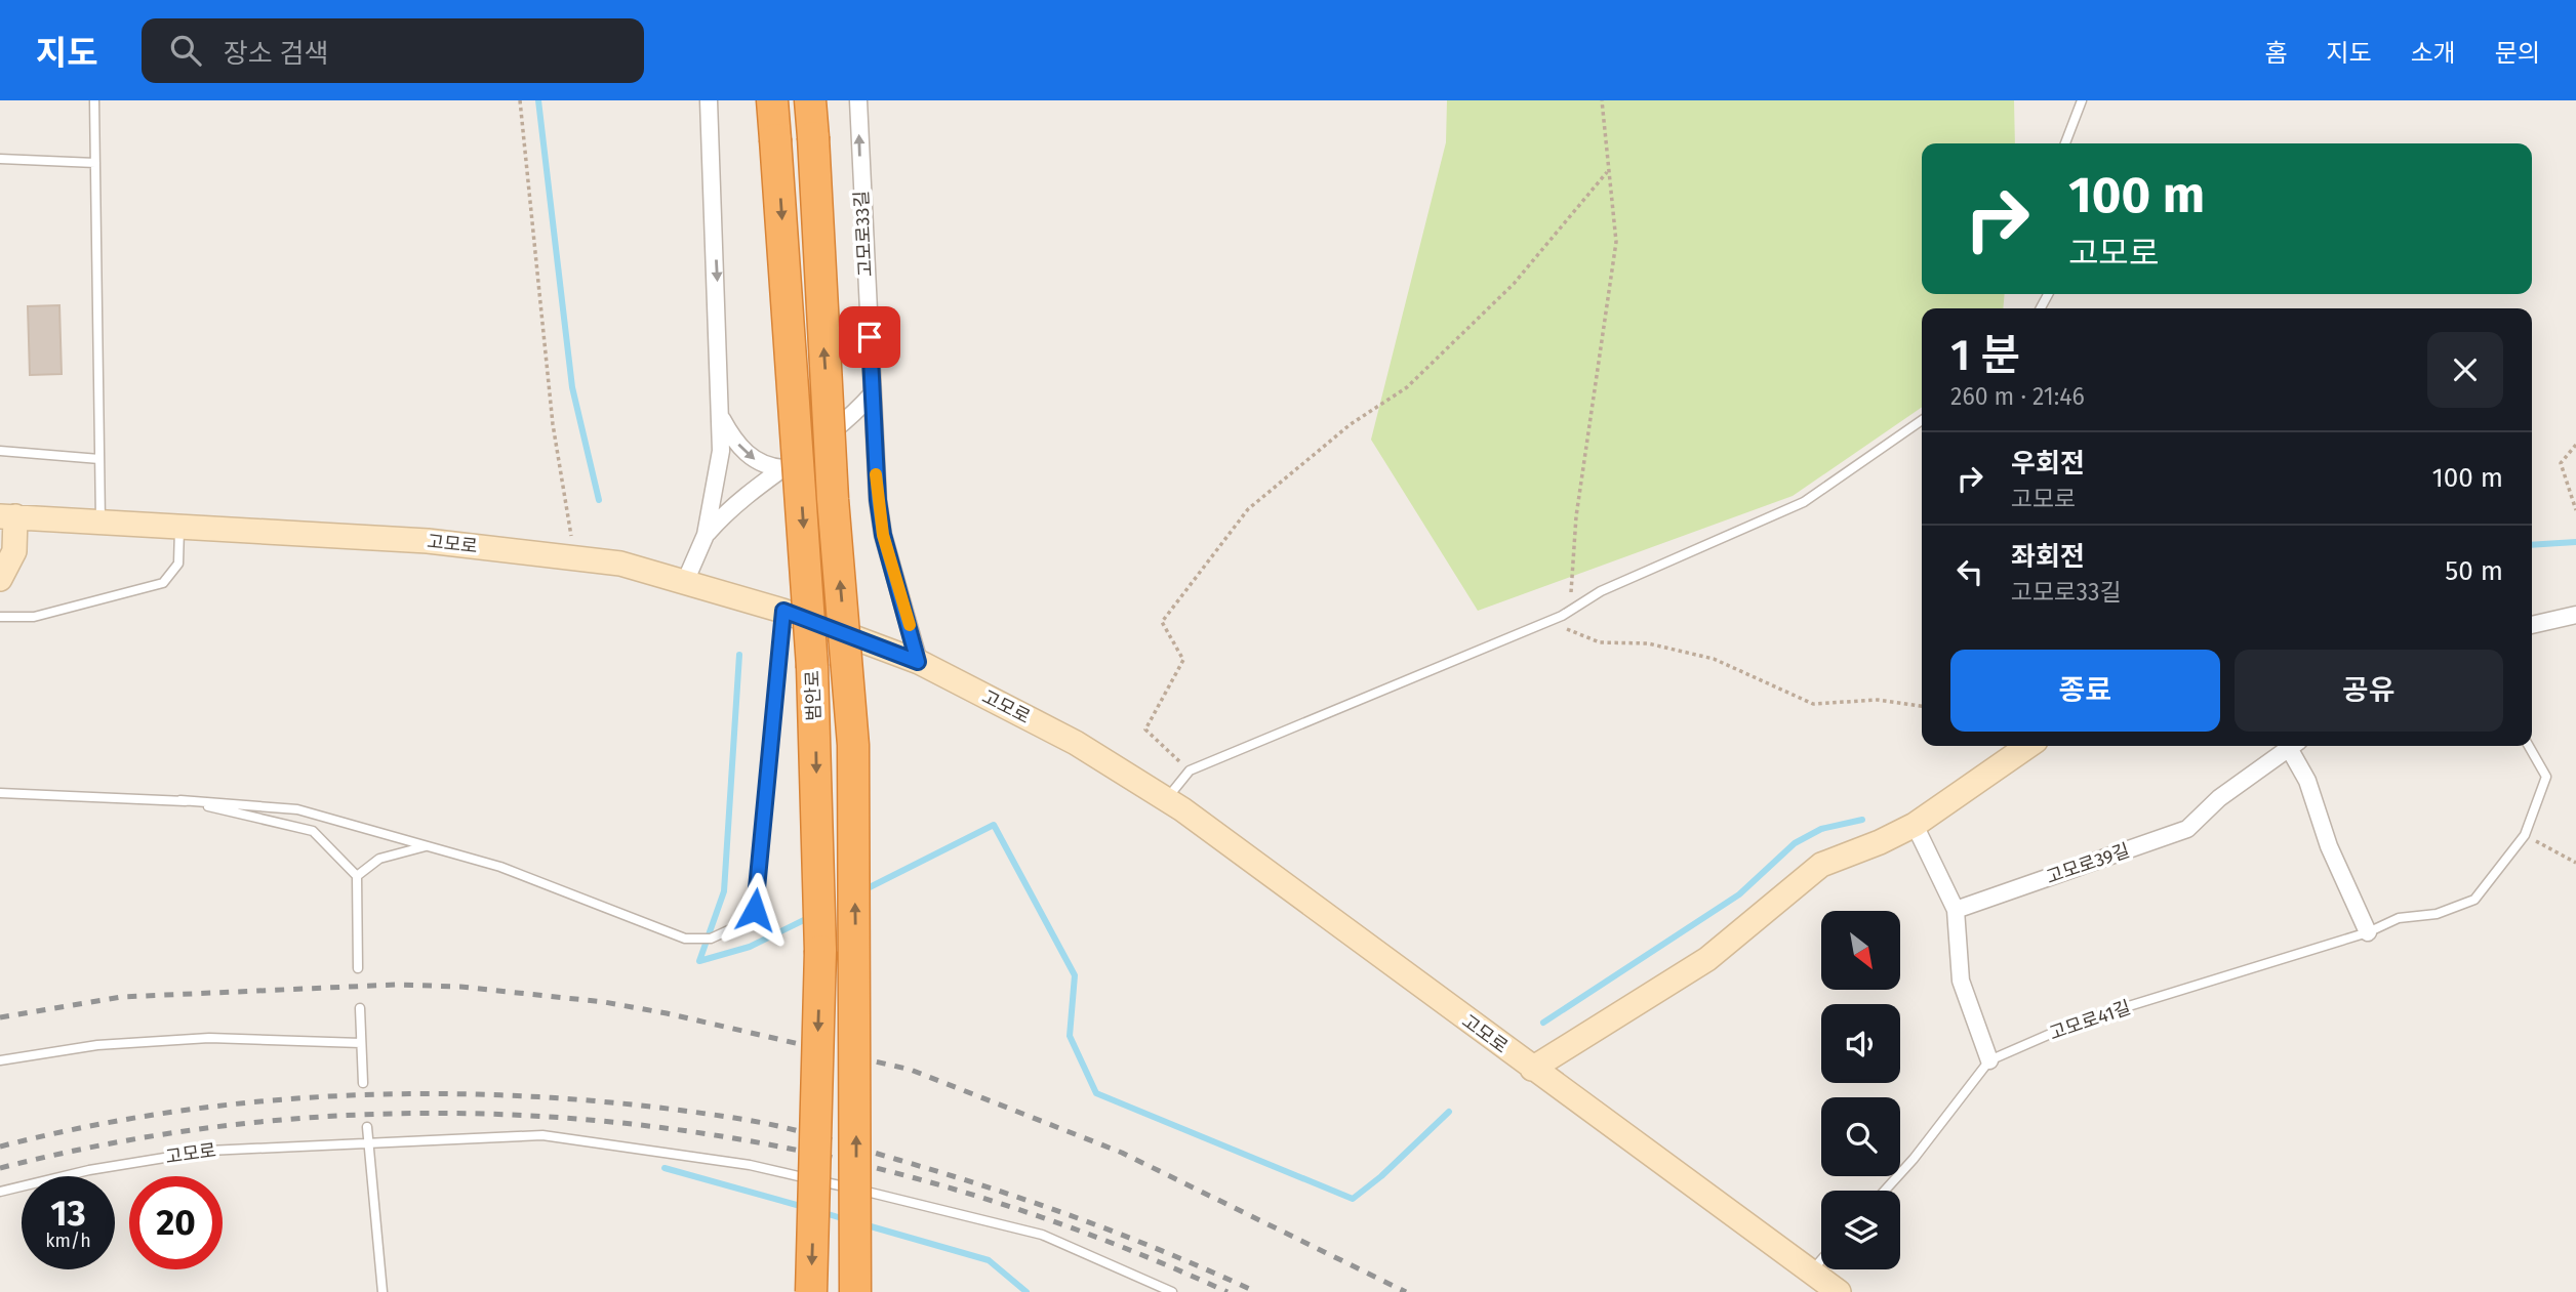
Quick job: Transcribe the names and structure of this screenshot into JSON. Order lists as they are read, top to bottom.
{
  "streets": {
    "highway": ["범안로"],
    "main road": ["고모로"],
    "street": ["고모로33길", "고모로39길"],
    "lane": ["고모로41길"]
  },
  "crossings": [
    ["고모로33길", "고모로"]
  ],
  "one_way": ["고모로33길"],
  "north": "bottom right",
  "page": {
    "header": "지도",
    "search": "장소 검색",
    "nav": [
      "홈",
      "지도",
      "소개",
      "문의"
    ],
    "turn": ["100 m", "고모로"],
    "heading": ["1 분", "260 m · 21:46"],
    "list": [
      {
        "name": "우회전",
        "note": "고모로",
        "value": "100 m"
      },
      {
        "name": "좌회전",
        "note": "고모로33길",
        "value": "50 m"
      }
    ],
    "buttons": ["종료", "공유"],
    "speed": "13 km/h",
    "limit": "20"
  }
}
